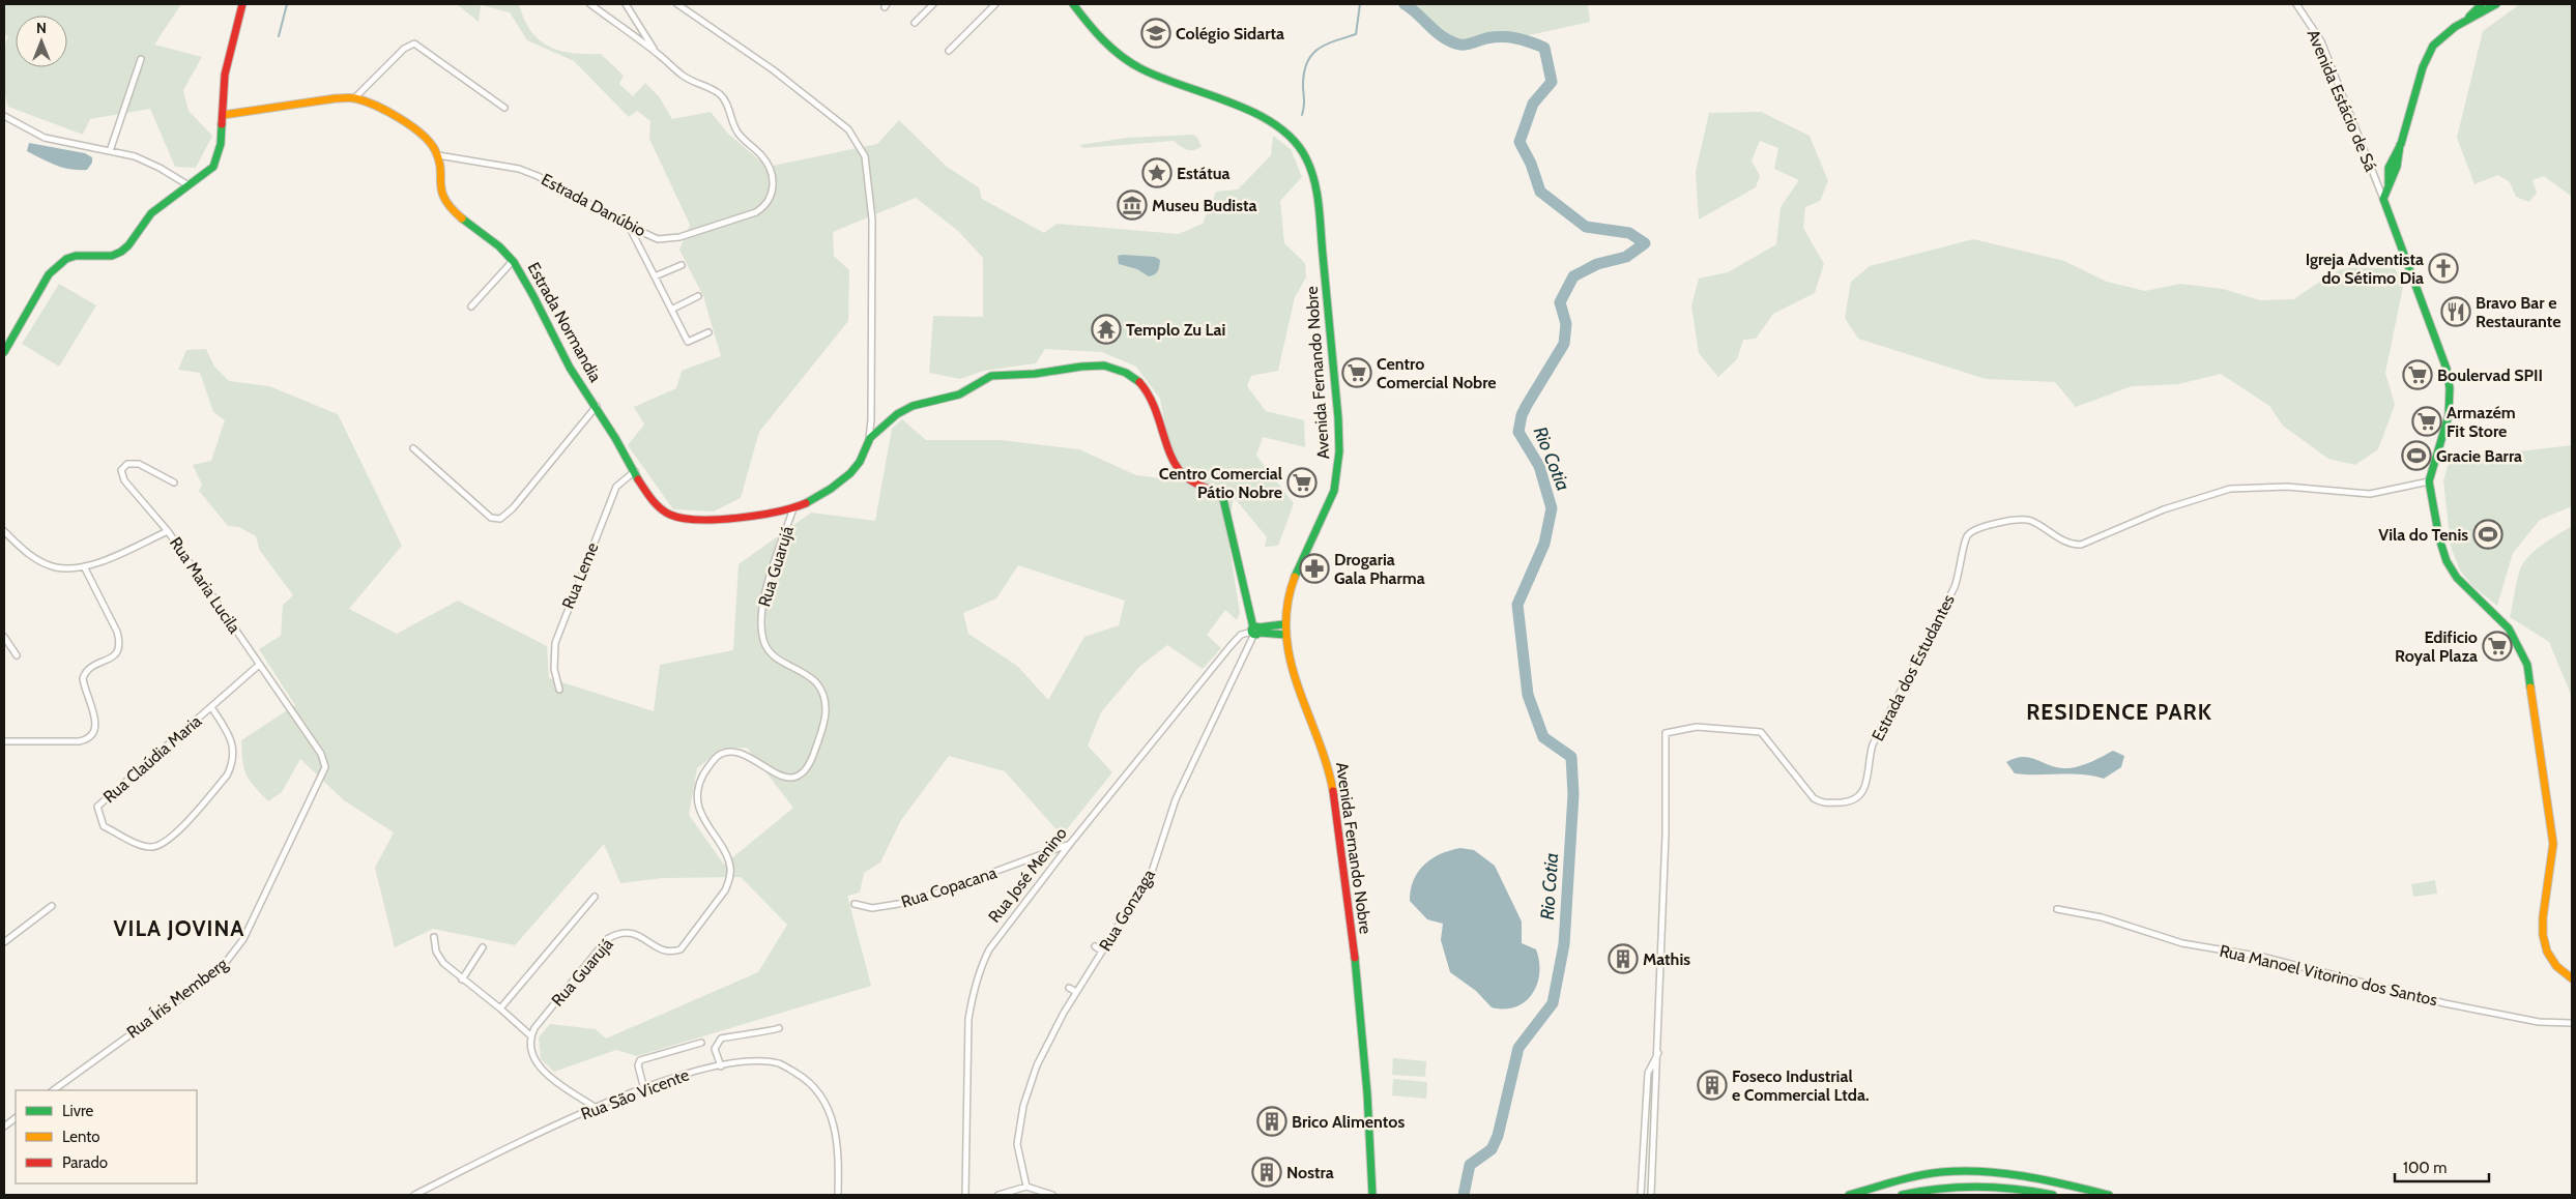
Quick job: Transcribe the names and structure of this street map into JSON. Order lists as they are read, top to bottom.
{
  "streets": {
    "main road": ["Estrada Normandia", "Avenida Fernando Nobre", "Rua José Menino"],
    "street": [
      "Avenida Estácio de Sá",
      "Estrada Danúbio",
      "Rua Guarujá",
      "Rua Leme",
      "Rua Maria Lucila",
      "Estrada dos Estudantes",
      "Rua Claúdia Maria",
      "Rua Copacana",
      "Rua Gonzaga",
      "Rua Manoel Vitorino dos Santos",
      "Rua Íris Memberg",
      "Rua São Vicente"
    ]
  },
  "crossings": [
    ["Estrada Danúbio", "Estrada Normandia"],
    ["Estrada Normandia", "Rua Guarujá"],
    ["Estrada Normandia", "Rua Leme"],
    ["Estrada Normandia", "Rua José Menino"],
    ["Estrada Normandia", "Rua Gonzaga"],
    ["Avenida Fernando Nobre", "Rua José Menino"],
    ["Rua Maria Lucila", "Rua Claúdia Maria"],
    ["Rua Maria Lucila", "Rua Íris Memberg"],
    ["Rua José Menino", "Rua Copacana"],
    ["Rua José Menino", "Rua Gonzaga"]
  ],
  "districts": ["RESIDENCE PARK", "VILA JOVINA"],
  "water": ["Rio Cotia"],
  "places": {
    "school or university": ["Colégio Sidarta"],
    "place": ["Estátua"],
    "museum": ["Museu Budista"],
    "church": ["Igreja Adventista do Sétimo Dia"],
    "restaurant": ["Bravo Bar e Restaurante"],
    "temple": ["Templo Zu Lai"],
    "supermarket": [
      "Centro Comercial Nobre",
      "Boulervad SPII",
      "Armazém Fit Store",
      "Centro Comercial Pátio Nobre",
      "Edificio Royal Plaza"
    ],
    "sports": ["Gracie Barra", "Vila do Tenis"],
    "pharmacy": ["Drogaria Gala Pharma"],
    "building": [
      "Mathis",
      "Foseco Industrial e Commercial Ltda.",
      "Brico Alimentos",
      "Nostra"
    ]
  },
  "legend": ["Livre", "Lento", "Parado"],
  "scale_bar": "100 m",
  "north": "top"
}
